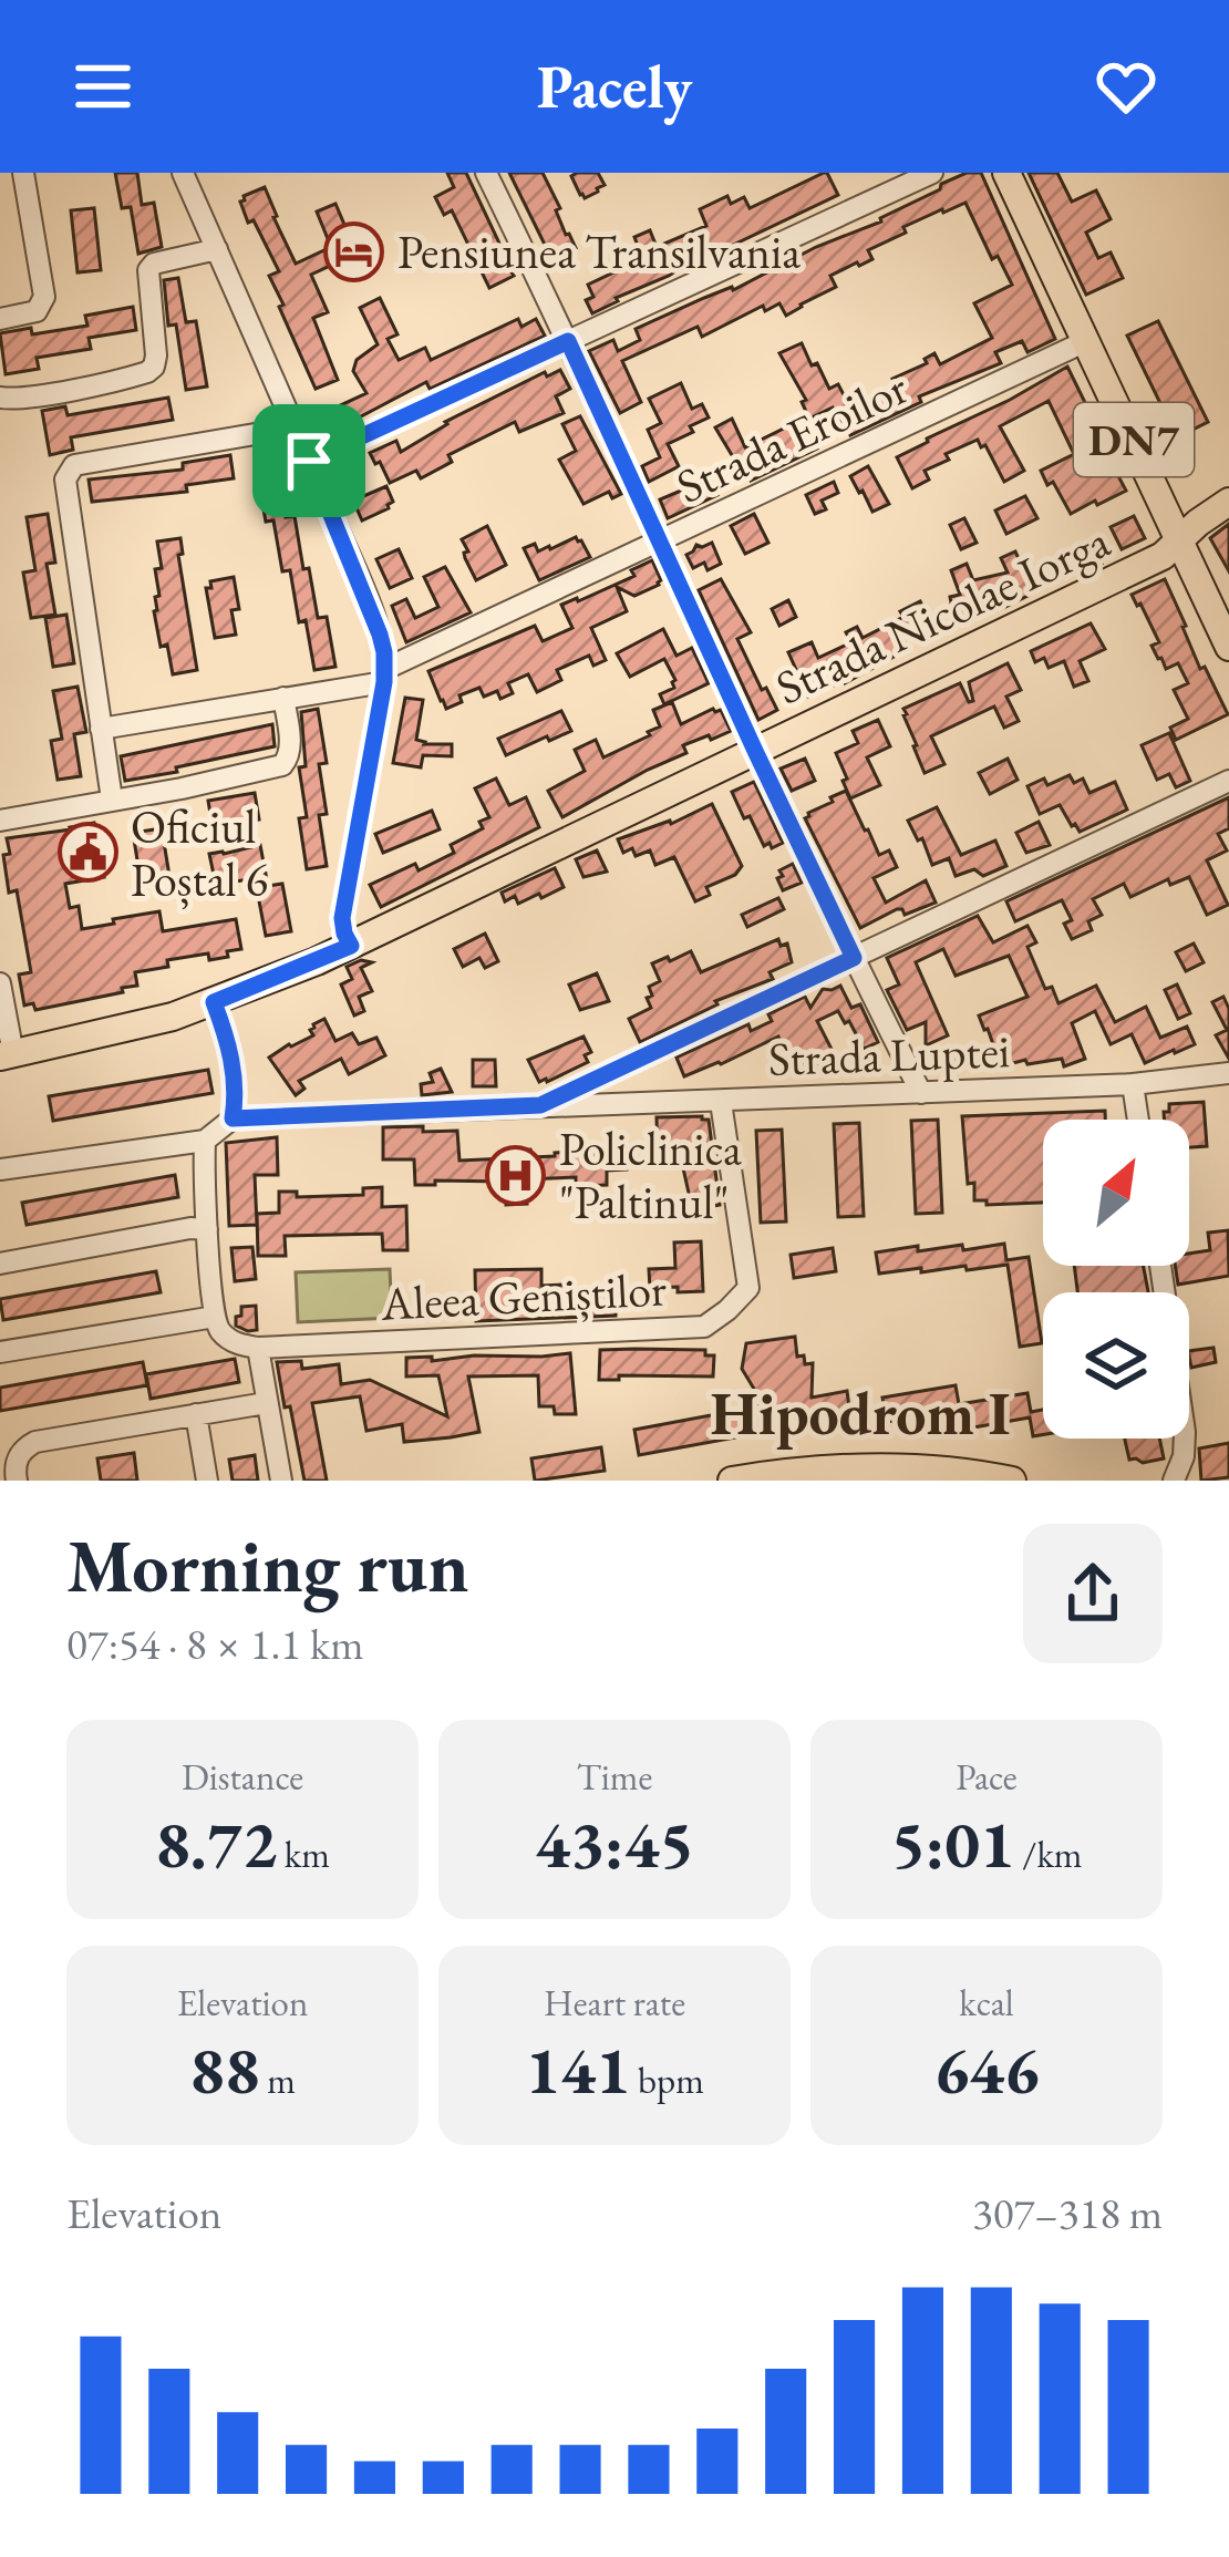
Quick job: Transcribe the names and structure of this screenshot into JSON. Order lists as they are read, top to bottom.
{
  "streets": {
    "main road": ["DN7", "Strada Nicolae Iorga"],
    "street": ["Strada Eroilor", "Strada Luptei", "Aleea Geniștilor"]
  },
  "crossings": [
    ["Strada Eroilor", "DN7"],
    ["DN7", "Strada Nicolae Iorga"],
    ["Strada Luptei", "Aleea Geniștilor"]
  ],
  "districts": ["Hipodrom I"],
  "places": {
    "hotel": ["Pensiunea Transilvania"],
    "public building": ["Oficiul Poștal 6"],
    "hospital": ["Policlinica \"Paltinul\""]
  },
  "north": "top right",
  "page": {
    "header": "Pacely",
    "heading": ["Morning run", "07:54 · 8 × 1.1 km"],
    "stats": [
      ["Distance", "8.72 km"],
      ["Time", "43:45"],
      ["Pace", "5:01 /km"],
      ["Elevation", "88 m"],
      ["Heart rate", "141 bpm"],
      ["kcal", "646"]
    ],
    "chart": ["Elevation", "307–318 m"]
  }
}
